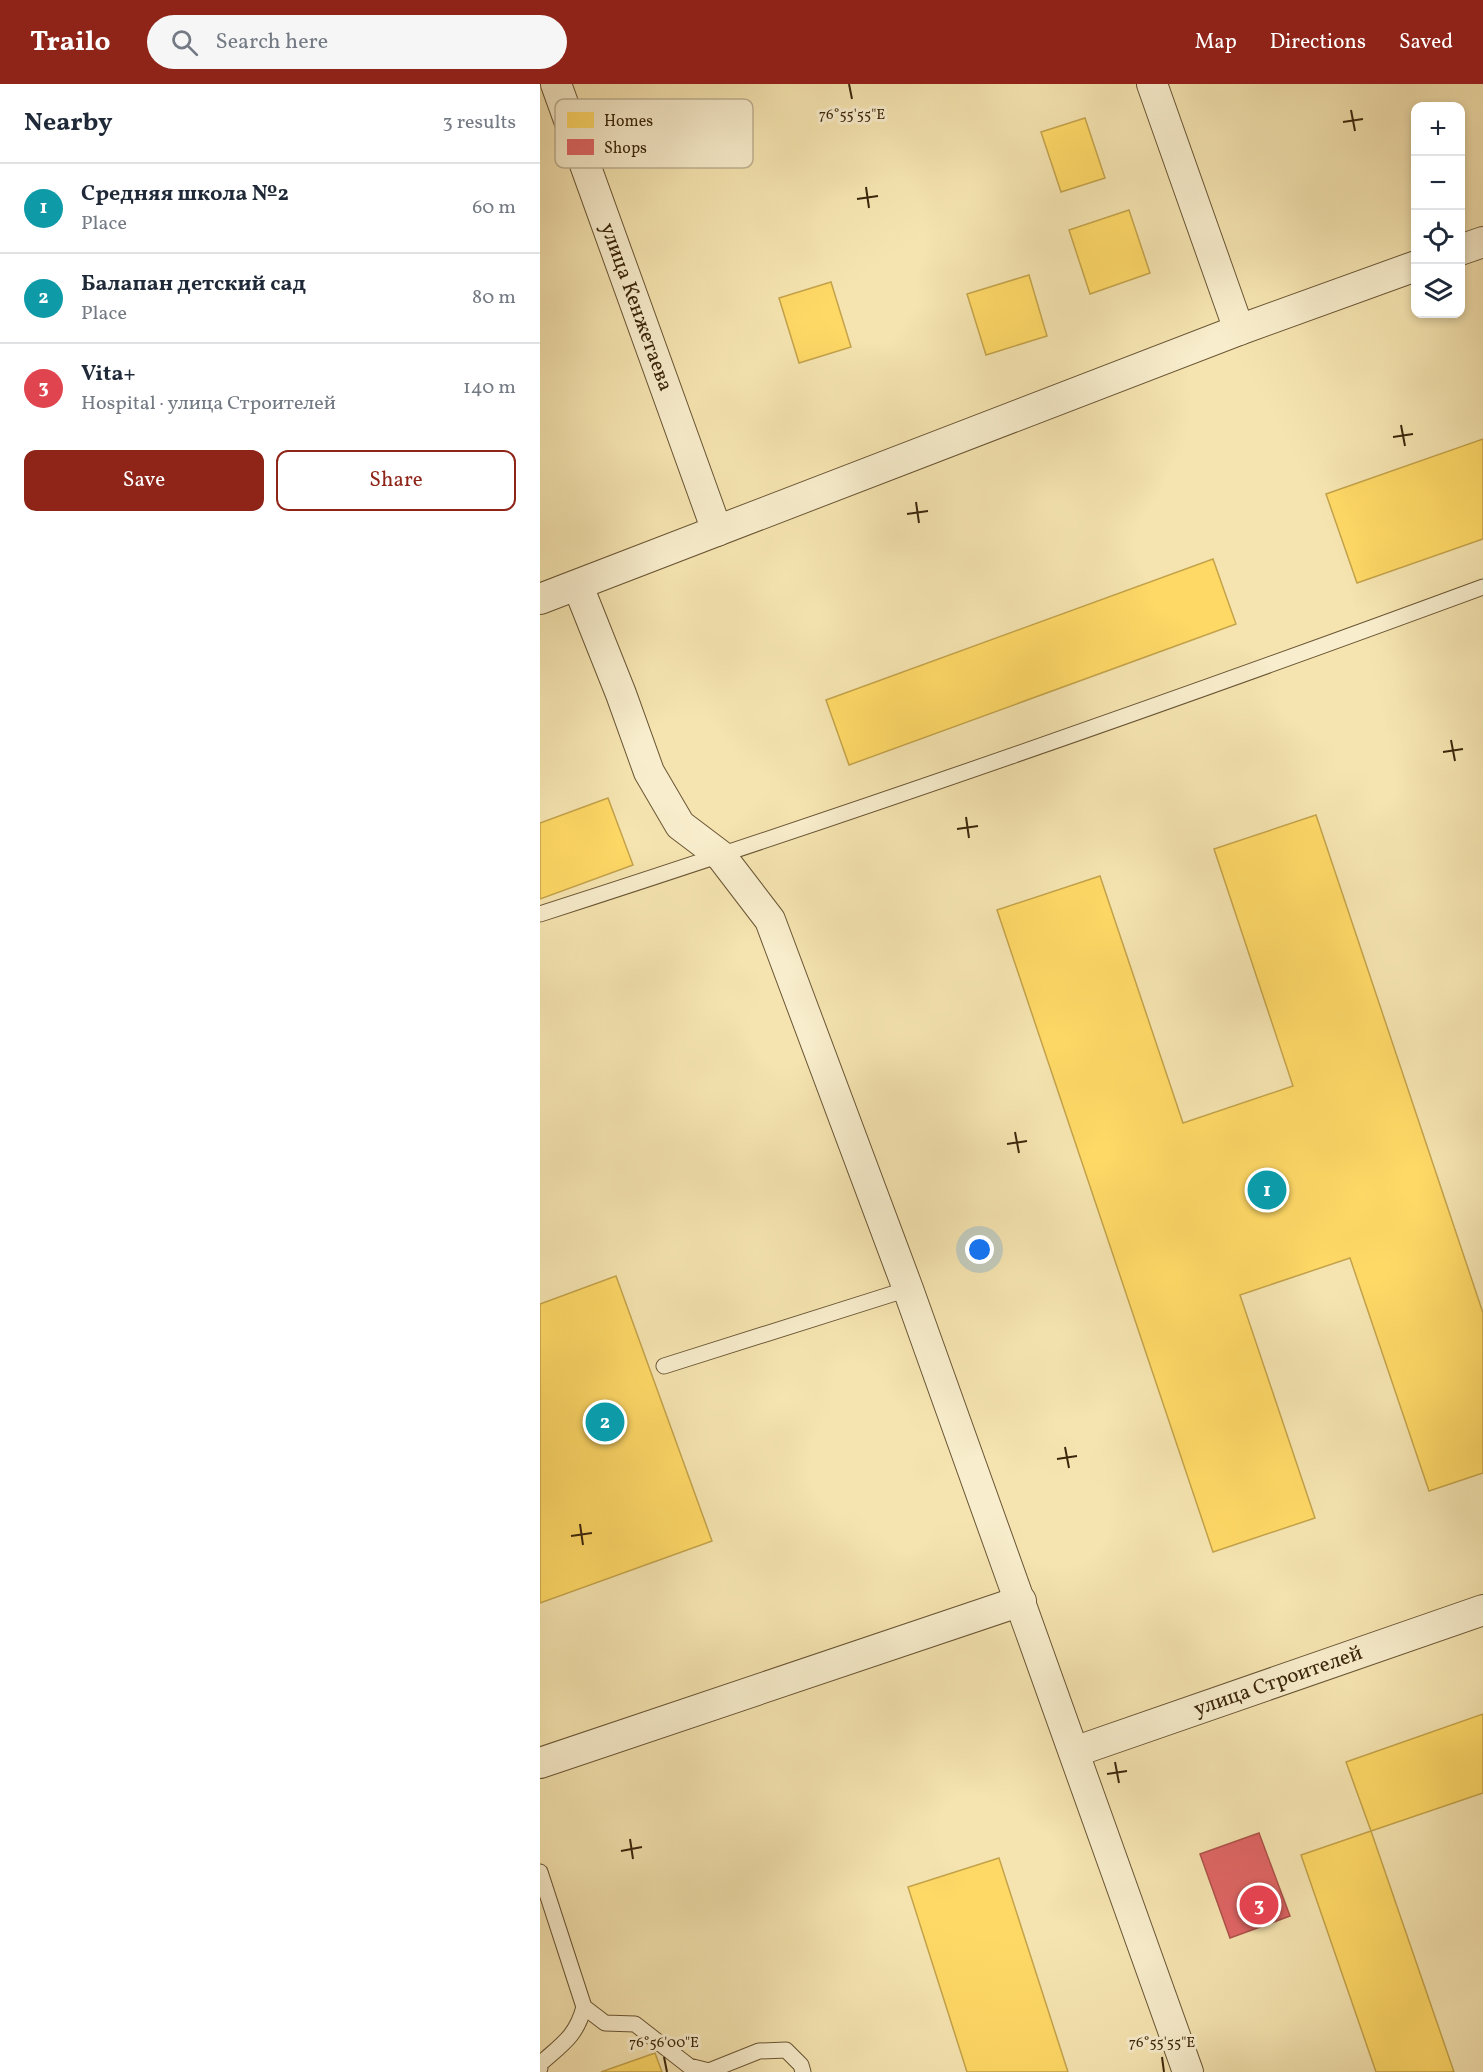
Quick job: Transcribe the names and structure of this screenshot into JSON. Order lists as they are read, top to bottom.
{
  "streets": {
    "street": ["улица Кенжетаева", "улица Строителей"]
  },
  "legend": ["Homes", "Shops"],
  "page": {
    "header": "Trailo",
    "search": "Search here",
    "nav": ["Map", "Directions", "Saved"],
    "heading": ["Nearby", "3 results"],
    "map_buttons": ["+", "−"],
    "list": [
      {
        "mark": "1",
        "name": "Средняя школа №2",
        "note": "Place",
        "value": "60 m"
      },
      {
        "mark": "2",
        "name": "Балапан детский сад",
        "note": "Place",
        "value": "80 m"
      },
      {
        "mark": "3",
        "name": "Vita+",
        "note": "Hospital · улица Строителей",
        "value": "140 m"
      }
    ],
    "buttons": ["Save", "Share"],
    "pins": ["1", "2", "3"]
  },
  "coordinates": ["76°55'55\"E", "76°56'00\"E"]
}
